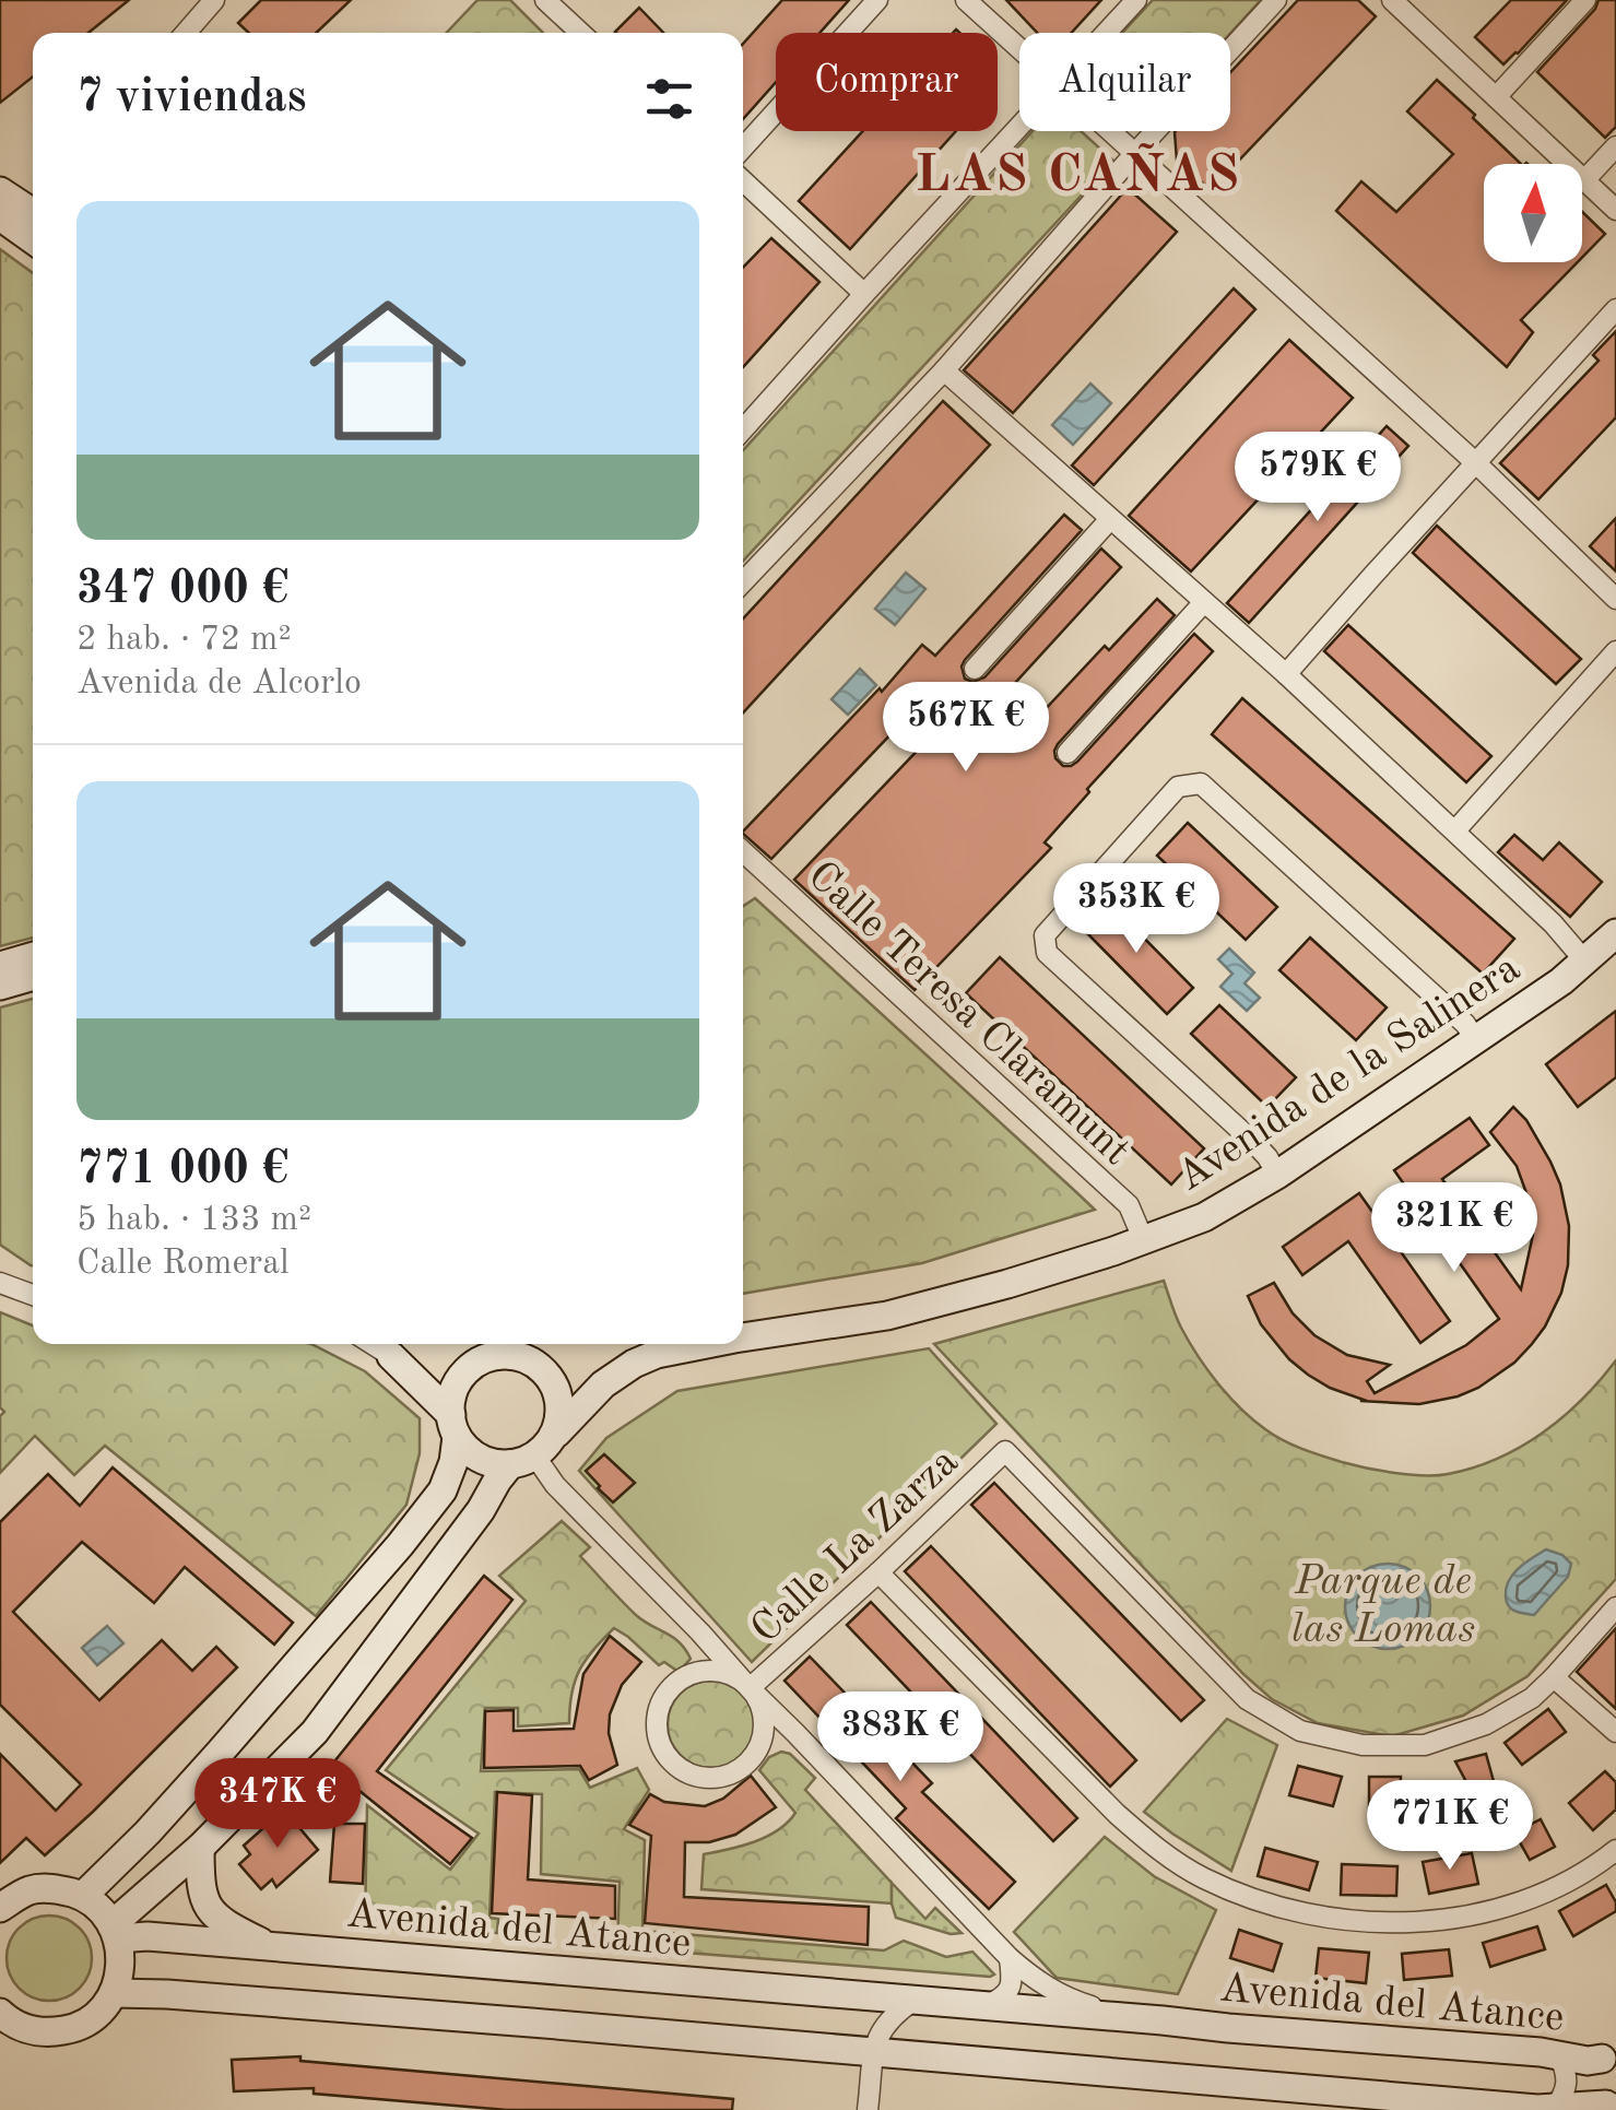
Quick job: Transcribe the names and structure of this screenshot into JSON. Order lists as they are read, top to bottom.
{
  "streets": {
    "main road": ["Avenida de la Salinera", "Avenida del Atance"],
    "street": ["Calle Teresa Claramunt", "Calle La Zarza"]
  },
  "crossings": [
    ["Calle Teresa Claramunt", "Avenida de la Salinera"]
  ],
  "districts": ["LAS CAÑAS"],
  "parks": ["Parque de las Lomas"],
  "north": "top",
  "page": {
    "chip": ["Comprar", "Alquilar"],
    "heading": "7 viviendas",
    "list": [
      {
        "name": "347 000 €",
        "note": "2 hab. · 72 m² · Avenida de Alcorlo"
      },
      {
        "name": "771 000 €",
        "note": "5 hab. · 133 m² · Calle Romeral"
      }
    ],
    "price": [
      "579K €",
      "567K €",
      "353K €",
      "321K €",
      "383K €",
      "347K €",
      "771K €"
    ]
  }
}
